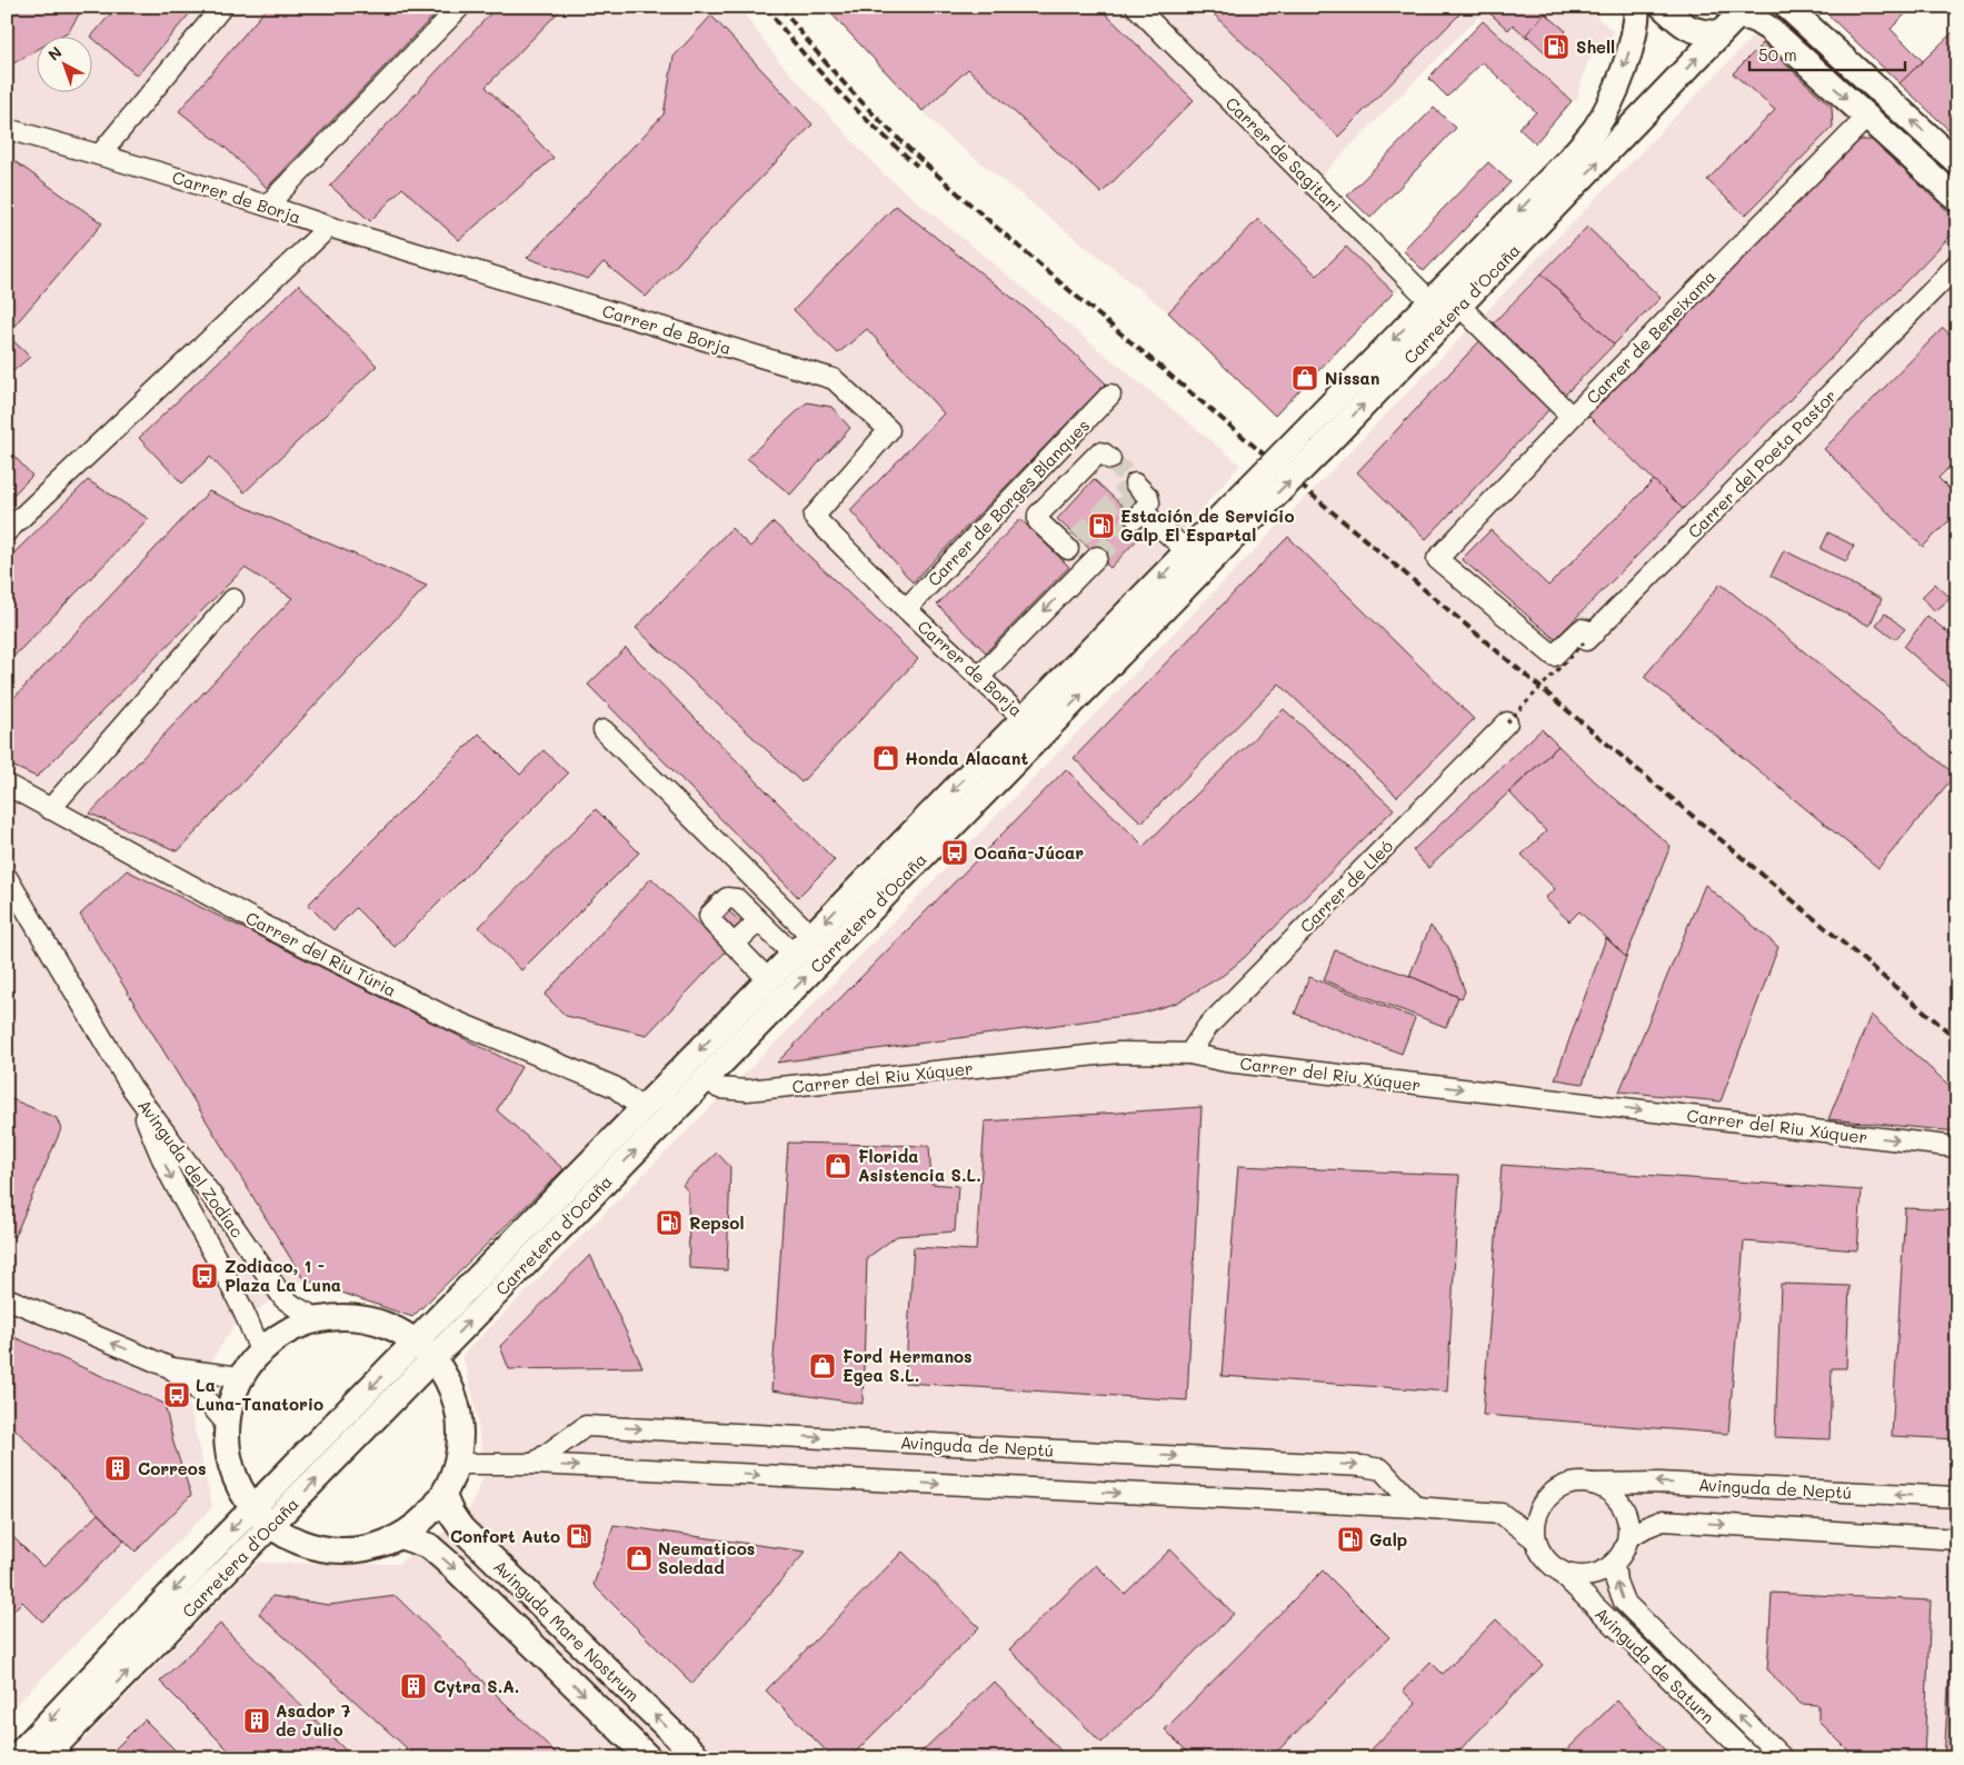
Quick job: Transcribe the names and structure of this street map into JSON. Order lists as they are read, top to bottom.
{
  "streets": {
    "main road": ["Carretera d'Ocaña", "Avinguda Mare Nostrum"],
    "street": [
      "Carrer de Sagitari",
      "Carrer de Borja",
      "Carrer de Beneixama",
      "Carrer del Poeta Pastor",
      "Carrer de Borges Blanques",
      "Carrer de Lleó",
      "Carrer del Riu Túria",
      "Carrer del Riu Xúquer",
      "Avinguda del Zodíac",
      "Avinguda de Neptú",
      "Avinguda de Saturn"
    ]
  },
  "crossings": [
    ["Carrer de Sagitari", "Carretera d'Ocaña"],
    ["Carrer de Borja", "Carretera d'Ocaña"],
    ["Carrer de Borja", "Carrer de Borges Blanques"],
    ["Carretera d'Ocaña", "Carrer del Riu Túria"],
    ["Carretera d'Ocaña", "Carrer del Riu Xúquer"],
    ["Carrer de Beneixama", "Carrer del Poeta Pastor"],
    ["Carrer de Lleó", "Carrer del Riu Xúquer"],
    ["Avinguda de Neptú", "Avinguda de Saturn"]
  ],
  "one_way": ["Carrer del Riu Xúquer"],
  "places": {
    "fuel station": [
      "Shell",
      "Estación de Servicio Galp El Espartal",
      "Repsol",
      "Confort Auto",
      "Galp"
    ],
    "shop": [
      "Nissan",
      "Honda Alacant",
      "Florida Asistencia S.L.",
      "Ford Hermanos Egea S.L.",
      "Neumaticos Soledad"
    ],
    "bus stop": ["Ocaña-Júcar", "Zodiaco, 1 - Plaza La Luna", "La Luna-Tanatorio"],
    "building": ["Correos", "Cytra S.A.", "Asador 7 de Julio"]
  },
  "scale_bar": "50 m",
  "north": "top left"
}
